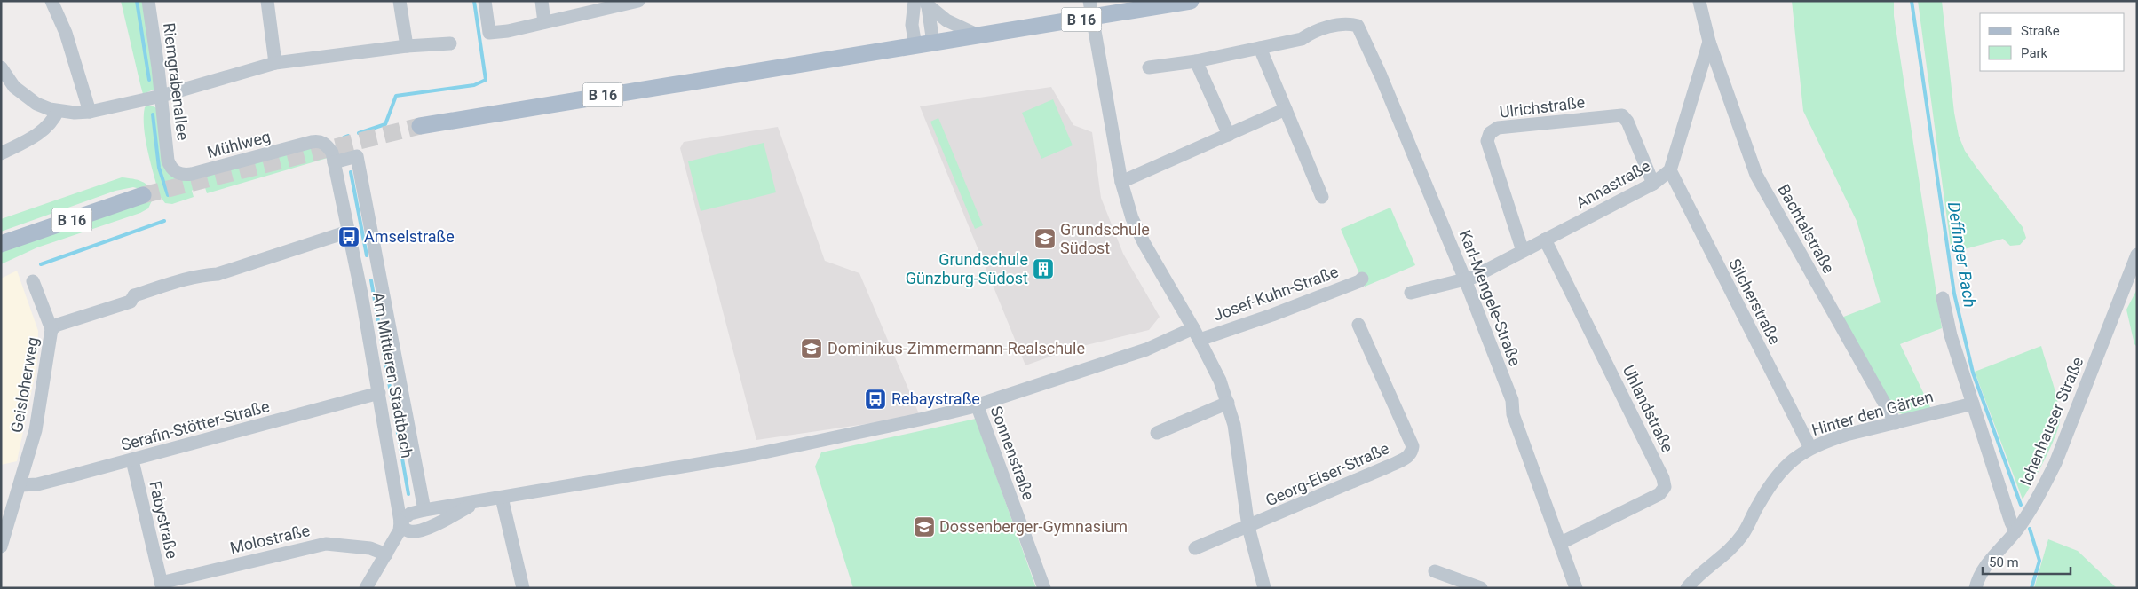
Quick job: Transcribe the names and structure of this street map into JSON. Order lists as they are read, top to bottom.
{
  "streets": {
    "main road": ["B 16"],
    "street": [
      "Riemgrabenallee",
      "Ulrichstraße",
      "Mühlweg",
      "Annastraße",
      "Bachtalstraße",
      "Josef-Kuhn-Straße",
      "Karl-Mengele-Straße",
      "Silcherstraße",
      "Am Mittleren Stadtbach",
      "Geisloherweg",
      "Uhlandstraße",
      "Hinter den Gärten",
      "Ichenhauser Straße",
      "Serafin-Stötter-Straße",
      "Sonnenstraße",
      "Georg-Elser-Straße",
      "Fabystraße",
      "Molostraße"
    ]
  },
  "crossings": [
    ["Riemgrabenallee", "Mühlweg"],
    ["Ulrichstraße", "Annastraße"],
    ["Mühlweg", "Am Mittleren Stadtbach"],
    ["Annastraße", "Bachtalstraße"],
    ["Annastraße", "Karl-Mengele-Straße"],
    ["Annastraße", "Silcherstraße"],
    ["Annastraße", "Uhlandstraße"],
    ["Bachtalstraße", "Hinter den Gärten"],
    ["Karl-Mengele-Straße", "Uhlandstraße"],
    ["Silcherstraße", "Hinter den Gärten"],
    ["Am Mittleren Stadtbach", "Serafin-Stötter-Straße"],
    ["Am Mittleren Stadtbach", "Molostraße"],
    ["Geisloherweg", "Serafin-Stötter-Straße"],
    ["Serafin-Stötter-Straße", "Fabystraße"],
    ["Fabystraße", "Molostraße"]
  ],
  "water": ["Deffinger Bach"],
  "places": {
    "bus stop": ["Amselstraße", "Rebaystraße"],
    "school or university": ["Grundschule Südost", "Dominikus-Zimmermann-Realschule", "Dossenberger-Gymnasium"],
    "building": ["Grundschule Günzburg-Südost"]
  },
  "legend": ["Straße", "Park"],
  "scale_bar": "50 m"
}
